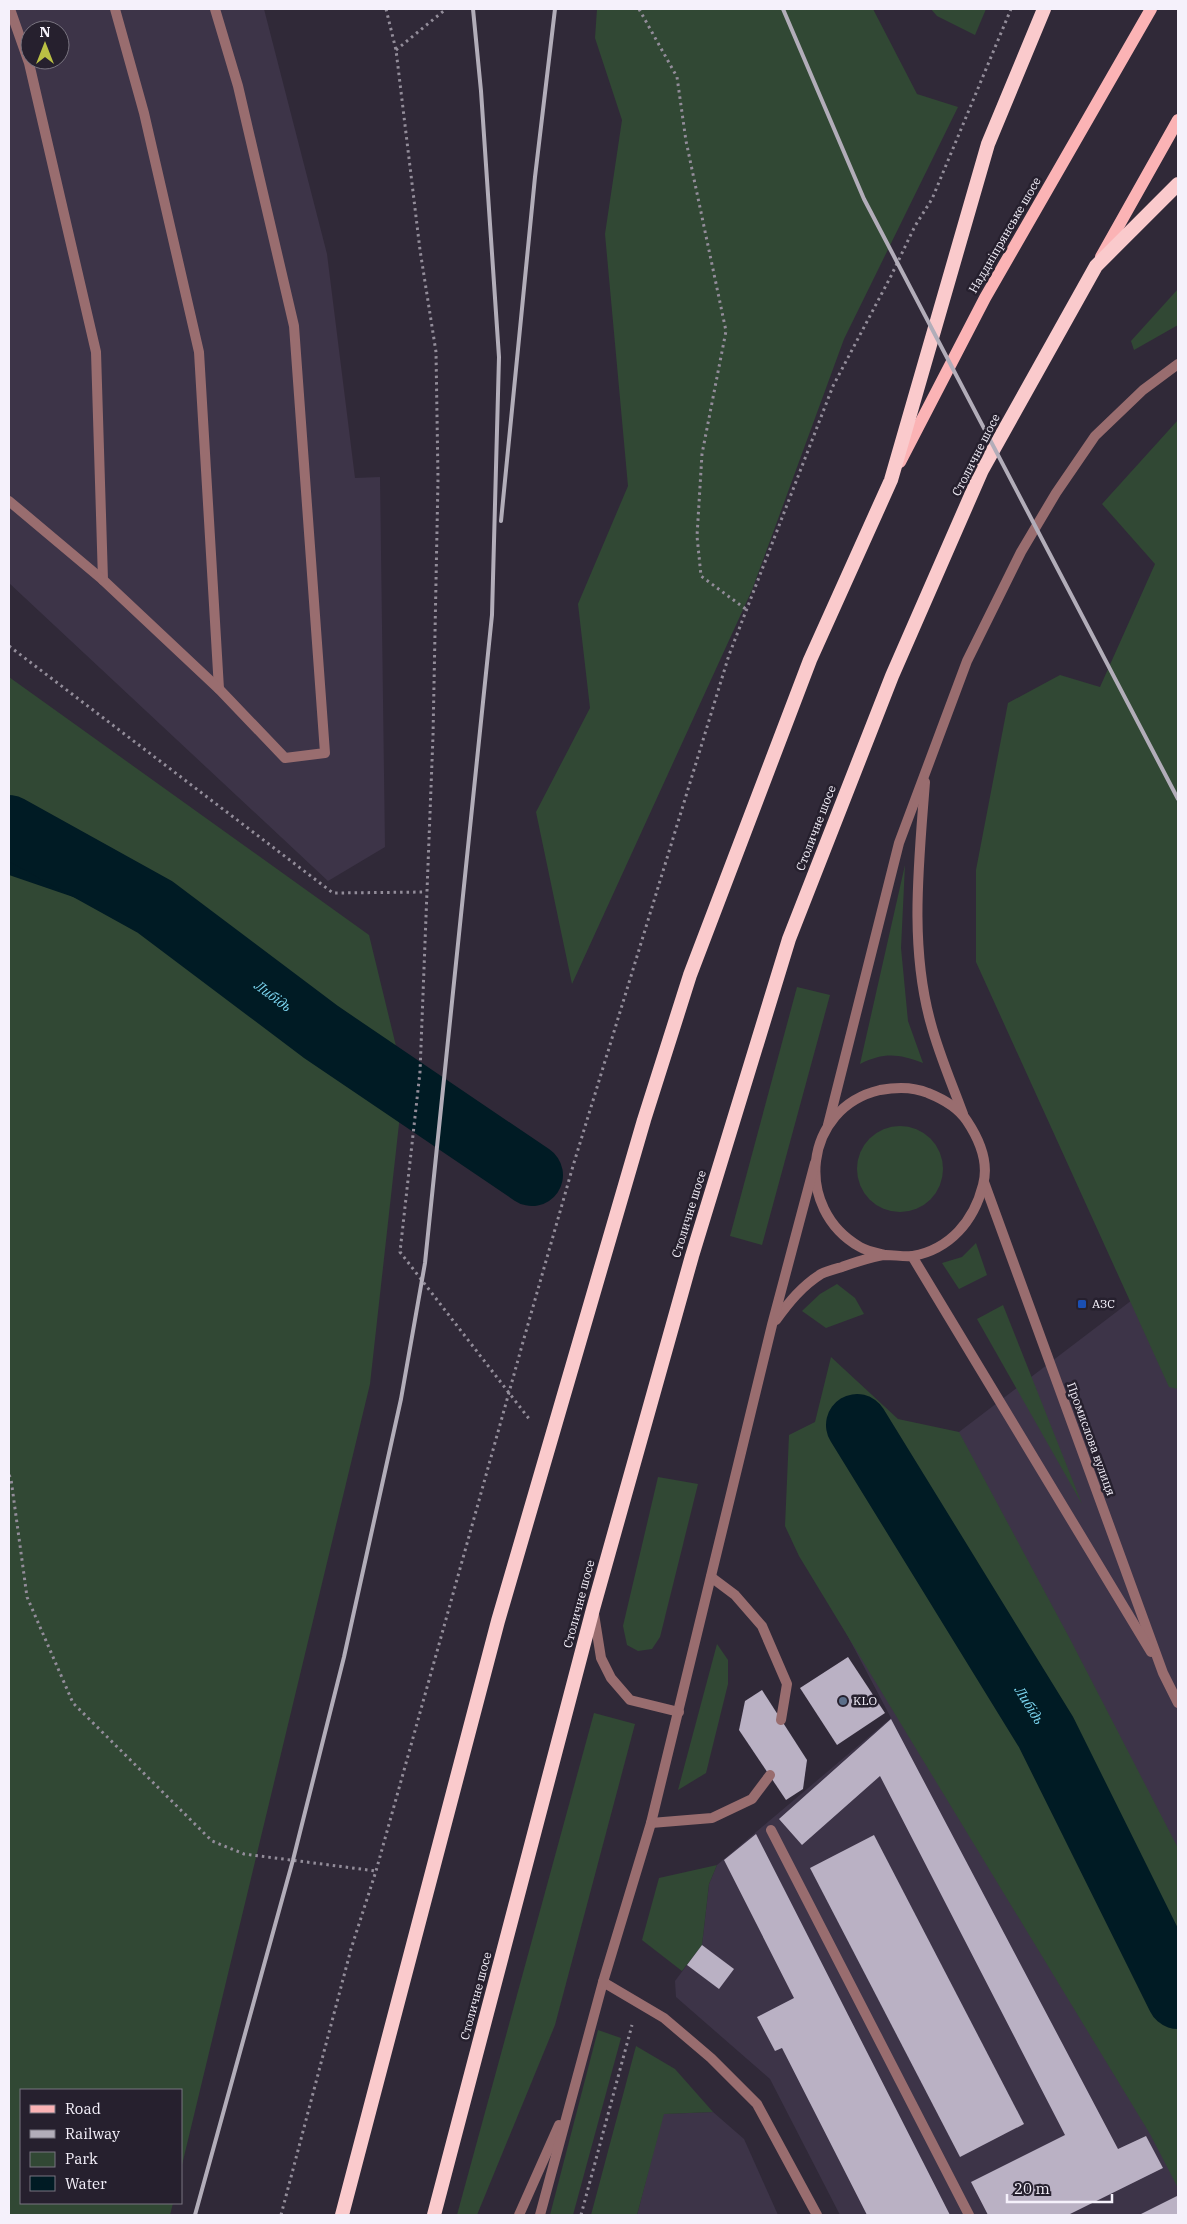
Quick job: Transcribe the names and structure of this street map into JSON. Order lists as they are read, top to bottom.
{
  "streets": {
    "highway": ["Столичне шосе"],
    "main road": ["Наддніпрянське шосе"],
    "street": ["Промислова вулиця"]
  },
  "water": ["Либідь"],
  "places": {
    "transit": ["АЗС"],
    "other": ["KLO"]
  },
  "legend": [
    "Road",
    "Railway",
    "Park",
    "Water"
  ],
  "scale_bar": "20 m",
  "north": "top"
}
